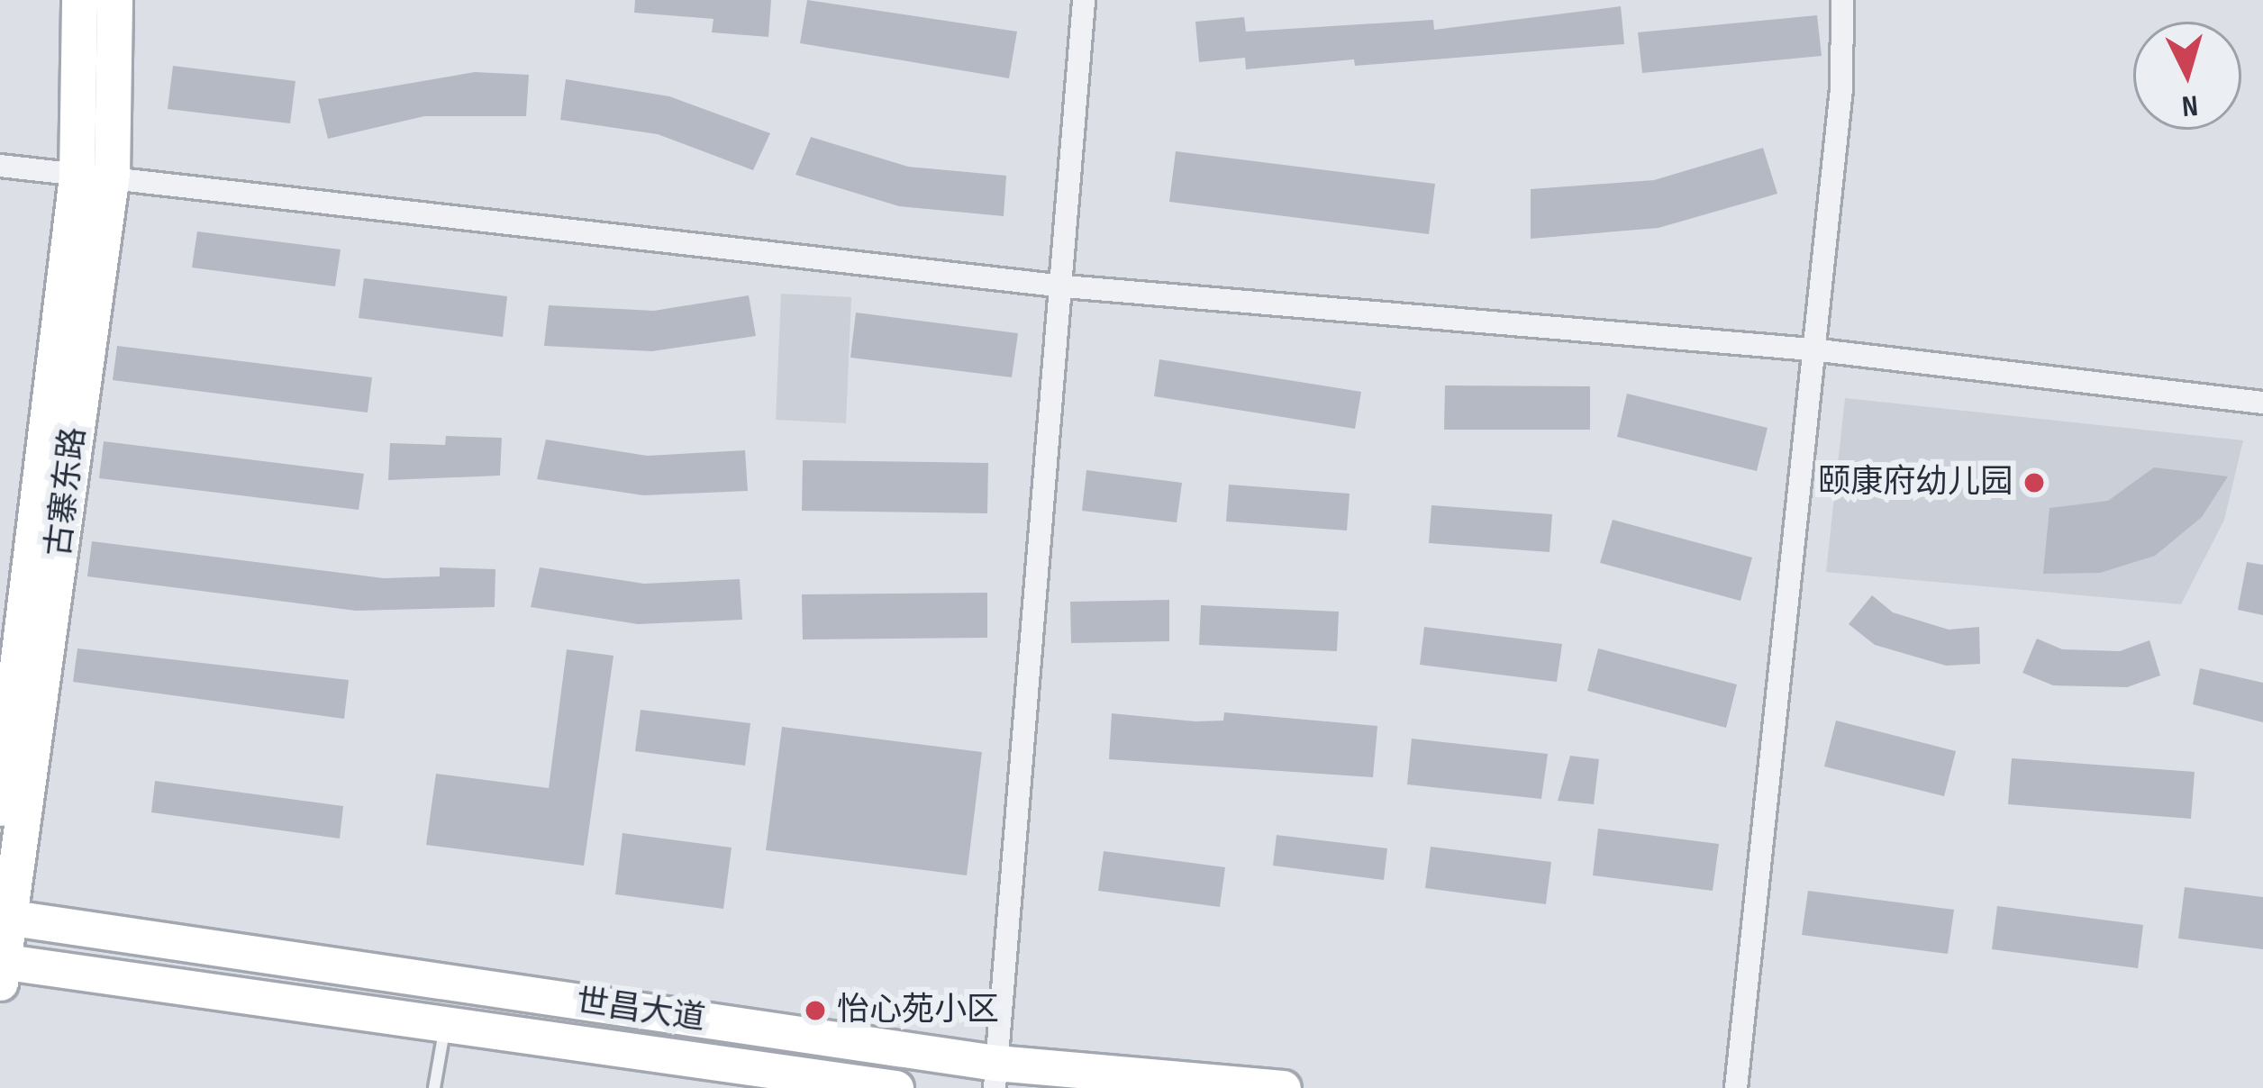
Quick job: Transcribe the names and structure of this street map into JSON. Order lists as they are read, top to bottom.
{
  "streets": {
    "main road": ["古寨东路", "世昌大道"]
  },
  "crossings": [
    ["古寨东路", "世昌大道"]
  ],
  "places": ["颐康府幼儿园", "怡心苑小区"],
  "north": "bottom"
}
